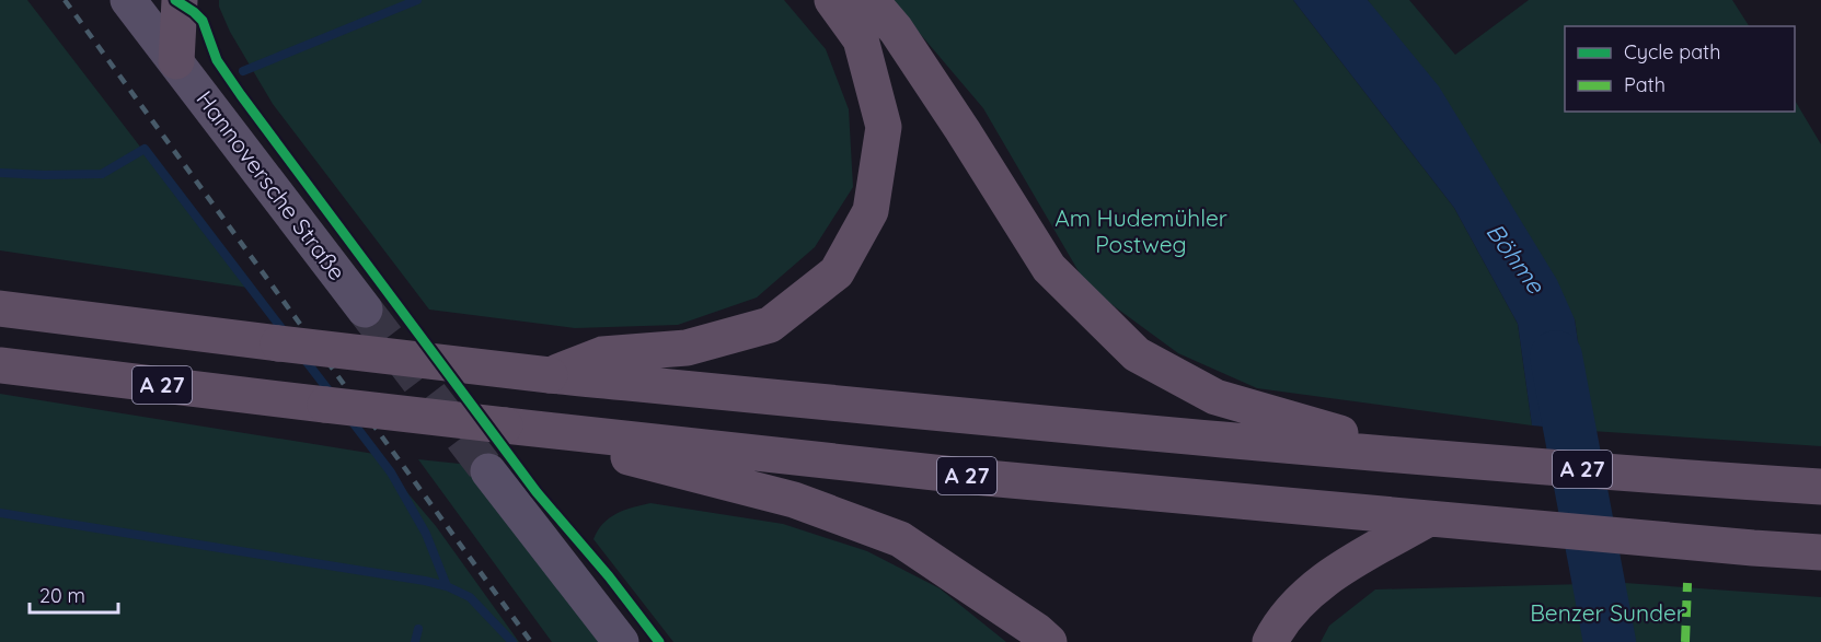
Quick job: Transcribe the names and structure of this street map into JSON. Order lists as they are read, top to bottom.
{
  "streets": {
    "highway": ["A 27"],
    "main road": ["Hannoversche Straße"]
  },
  "water": ["Böhme"],
  "parks": ["Am Hudemühler Postweg", "Benzer Sunder"],
  "legend": ["Cycle path", "Path"],
  "scale_bar": "20 m"
}
